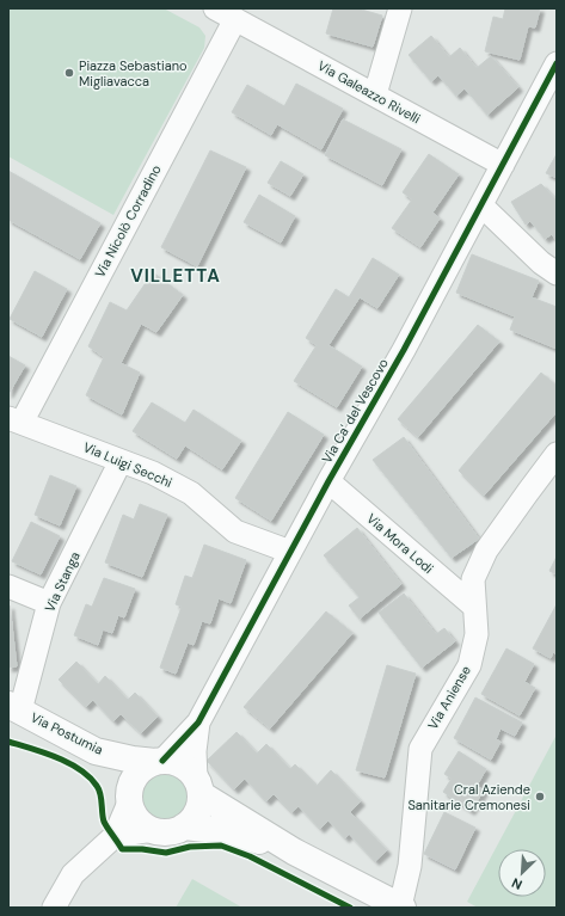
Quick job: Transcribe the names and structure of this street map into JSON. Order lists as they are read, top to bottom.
{
  "streets": {
    "street": [
      "Via Galeazzo Rivelli",
      "Via Nicolò Corradino",
      "Via Ca' del Vescovo",
      "Via Luigi Secchi",
      "Via Mora Lodi",
      "Via Stanga",
      "Via Aniense",
      "Via Postumia"
    ]
  },
  "crossings": [
    ["Via Galeazzo Rivelli", "Via Nicolò Corradino"],
    ["Via Galeazzo Rivelli", "Via Ca' del Vescovo"],
    ["Via Nicolò Corradino", "Via Luigi Secchi"],
    ["Via Ca' del Vescovo", "Via Luigi Secchi"],
    ["Via Ca' del Vescovo", "Via Mora Lodi"],
    ["Via Ca' del Vescovo", "Via Postumia"],
    ["Via Luigi Secchi", "Via Stanga"],
    ["Via Mora Lodi", "Via Aniense"],
    ["Via Stanga", "Via Postumia"],
    ["Via Aniense", "Via Postumia"]
  ],
  "districts": ["VILLETTA"],
  "places": ["Piazza Sebastiano Migliavacca", "Cral Aziende Sanitarie Cremonesi"],
  "north": "bottom left"
}
